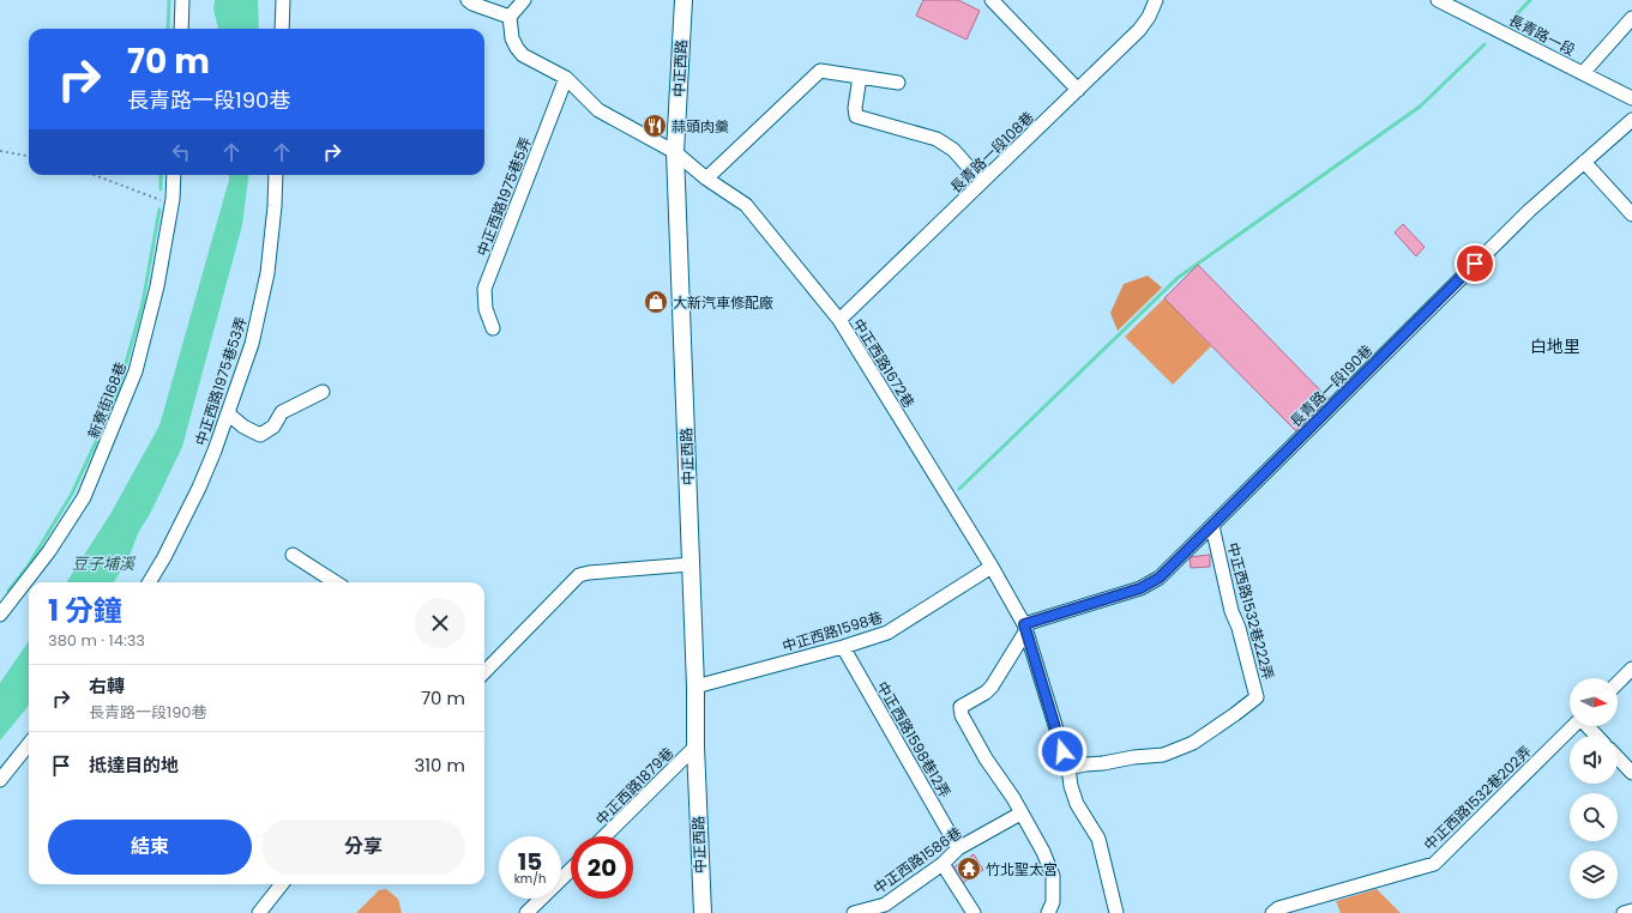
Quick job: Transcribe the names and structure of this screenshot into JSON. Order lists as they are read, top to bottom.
{
  "streets": {
    "main road": ["中正西路"],
    "street": [
      "長青路一段",
      "長青路一段108巷",
      "中正西路1975巷5弄",
      "中正西路1672巷",
      "中正西路1975巷53弄",
      "長青路一段190巷",
      "新寮街168巷",
      "中正西路1532巷222弄",
      "中正西路1598巷",
      "中正西路1598巷12弄",
      "中正西路1879巷",
      "中正西路1532巷202弄",
      "中正西路1586巷"
    ]
  },
  "crossings": [
    ["中正西路", "中正西路1672巷"],
    ["中正西路", "中正西路1598巷"],
    ["中正西路", "中正西路1879巷"],
    ["長青路一段108巷", "中正西路1672巷"],
    ["中正西路1975巷5弄", "中正西路1672巷"],
    ["中正西路1672巷", "長青路一段190巷"],
    ["中正西路1672巷", "中正西路1532巷222弄"],
    ["中正西路1672巷", "中正西路1598巷"],
    ["長青路一段190巷", "中正西路1532巷222弄"],
    ["中正西路1598巷", "中正西路1598巷12弄"],
    ["中正西路1598巷12弄", "中正西路1586巷"]
  ],
  "districts": ["白地里"],
  "water": ["豆子埔溪"],
  "places": {
    "restaurant": ["蒜頭肉羹"],
    "shop": ["大新汽車修配廠"],
    "temple": ["竹北聖太宮"]
  },
  "north": "right",
  "page": {
    "turn": ["70 m", "長青路一段190巷"],
    "heading": ["1 分鐘", "380 m · 14:33"],
    "list": [
      {
        "name": "右轉",
        "note": "長青路一段190巷",
        "value": "70 m"
      },
      {
        "name": "抵達目的地",
        "value": "310 m"
      }
    ],
    "buttons": ["結束", "分享"],
    "speed": "15 km/h",
    "limit": "20"
  }
}
